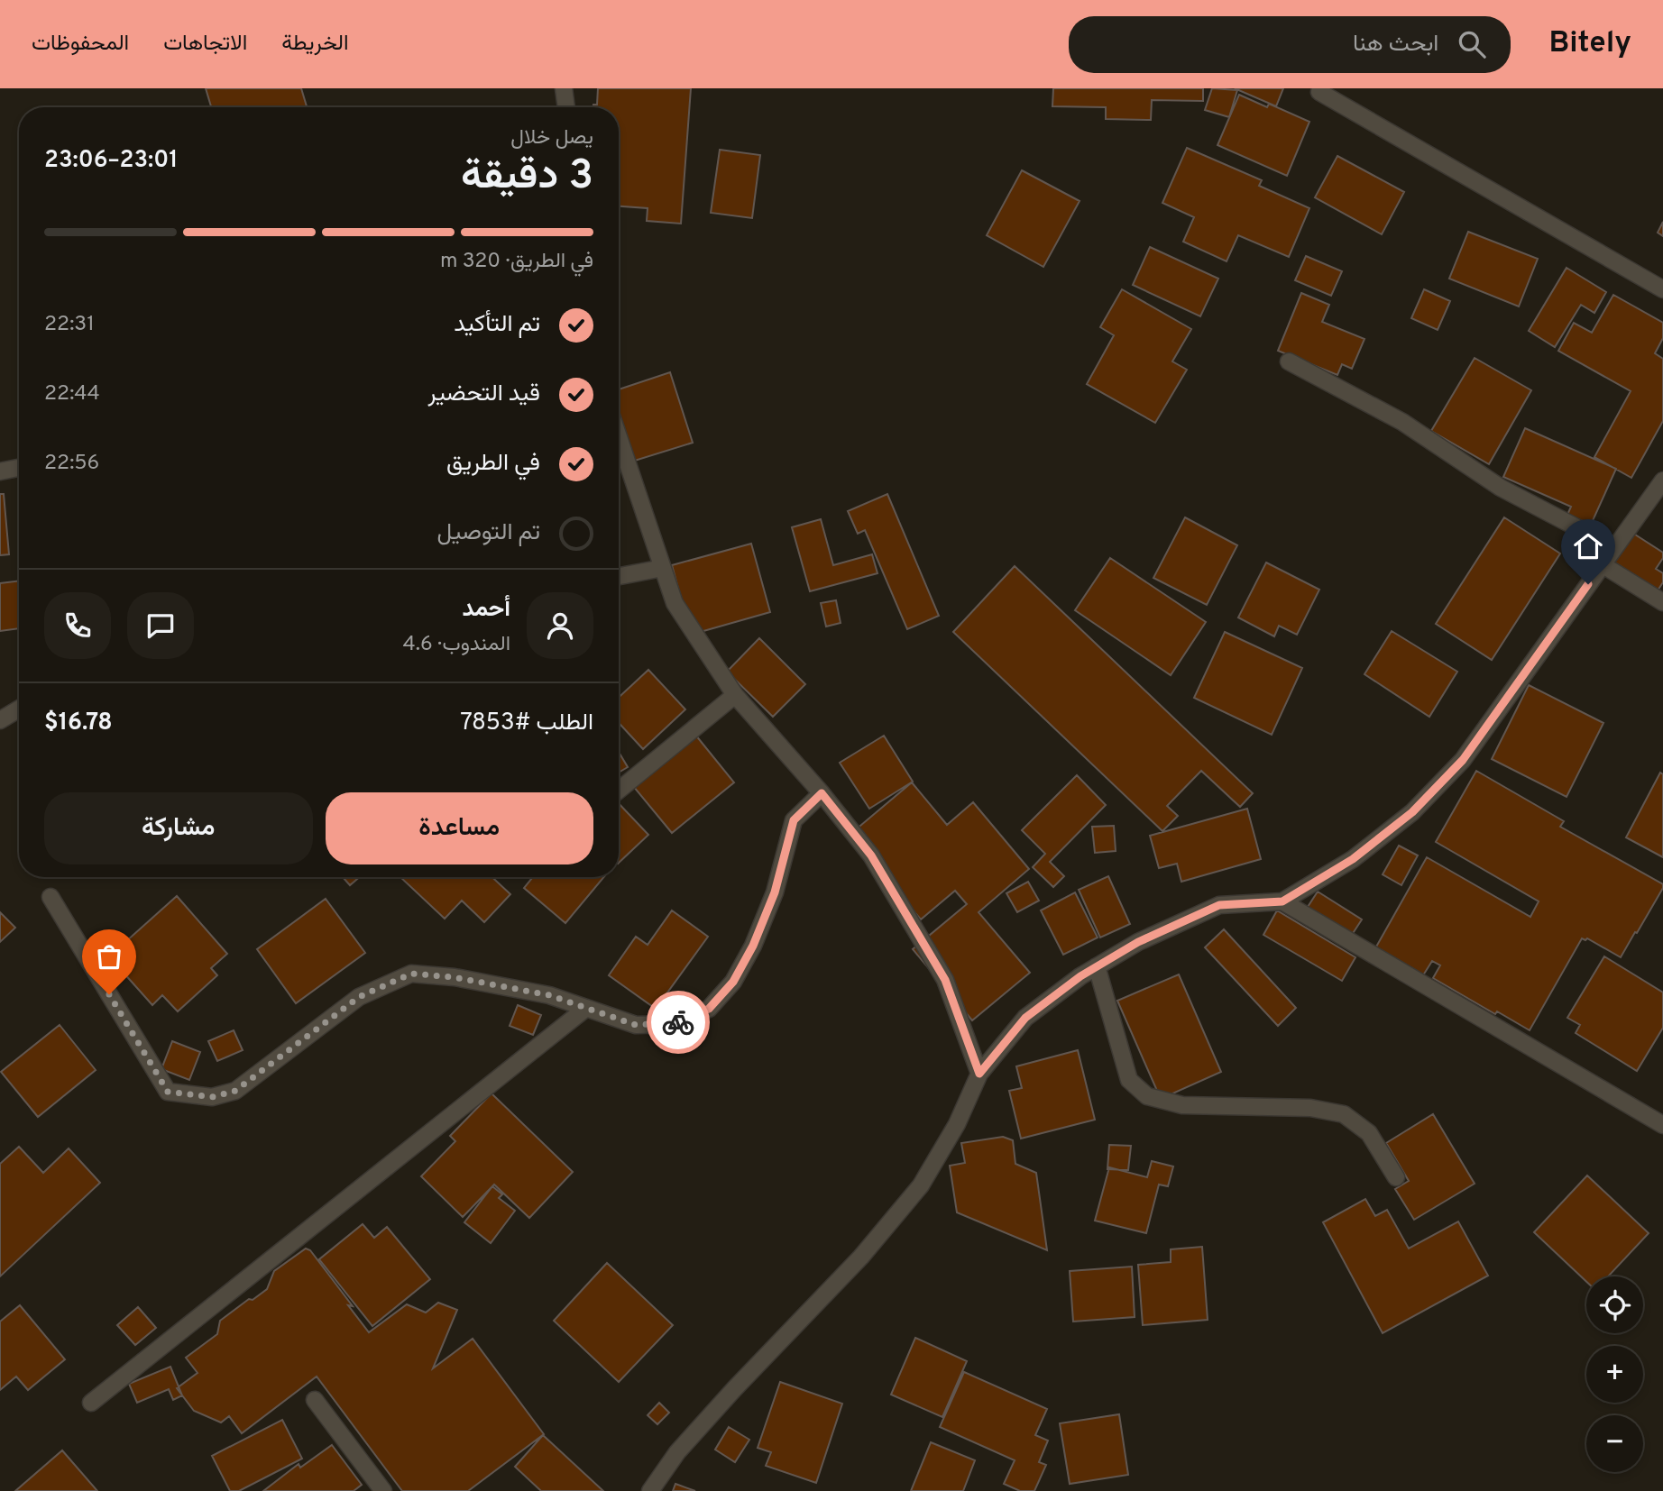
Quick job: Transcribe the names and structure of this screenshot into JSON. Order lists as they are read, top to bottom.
{
  "page": {
    "header": "Bitely",
    "search": "ابحث هنا",
    "nav": ["الخريطة", "الاتجاهات", "المحفوظات"],
    "heading": ["3 دقيقة", "يصل خلال", "23:01–23:06"],
    "panel": [
      "أحمد",
      "المندوب · 4.6",
      "الطلب #7853",
      "$16.78"
    ],
    "bar": "في الطريق · 320 m",
    "list": [
      ["تم التأكيد", "22:31"],
      ["قيد التحضير", "22:44"],
      ["في الطريق", "22:56"],
      "تم التوصيل"
    ],
    "buttons": ["مساعدة", "مشاركة"],
    "map_buttons": ["+", "−"]
  }
}
